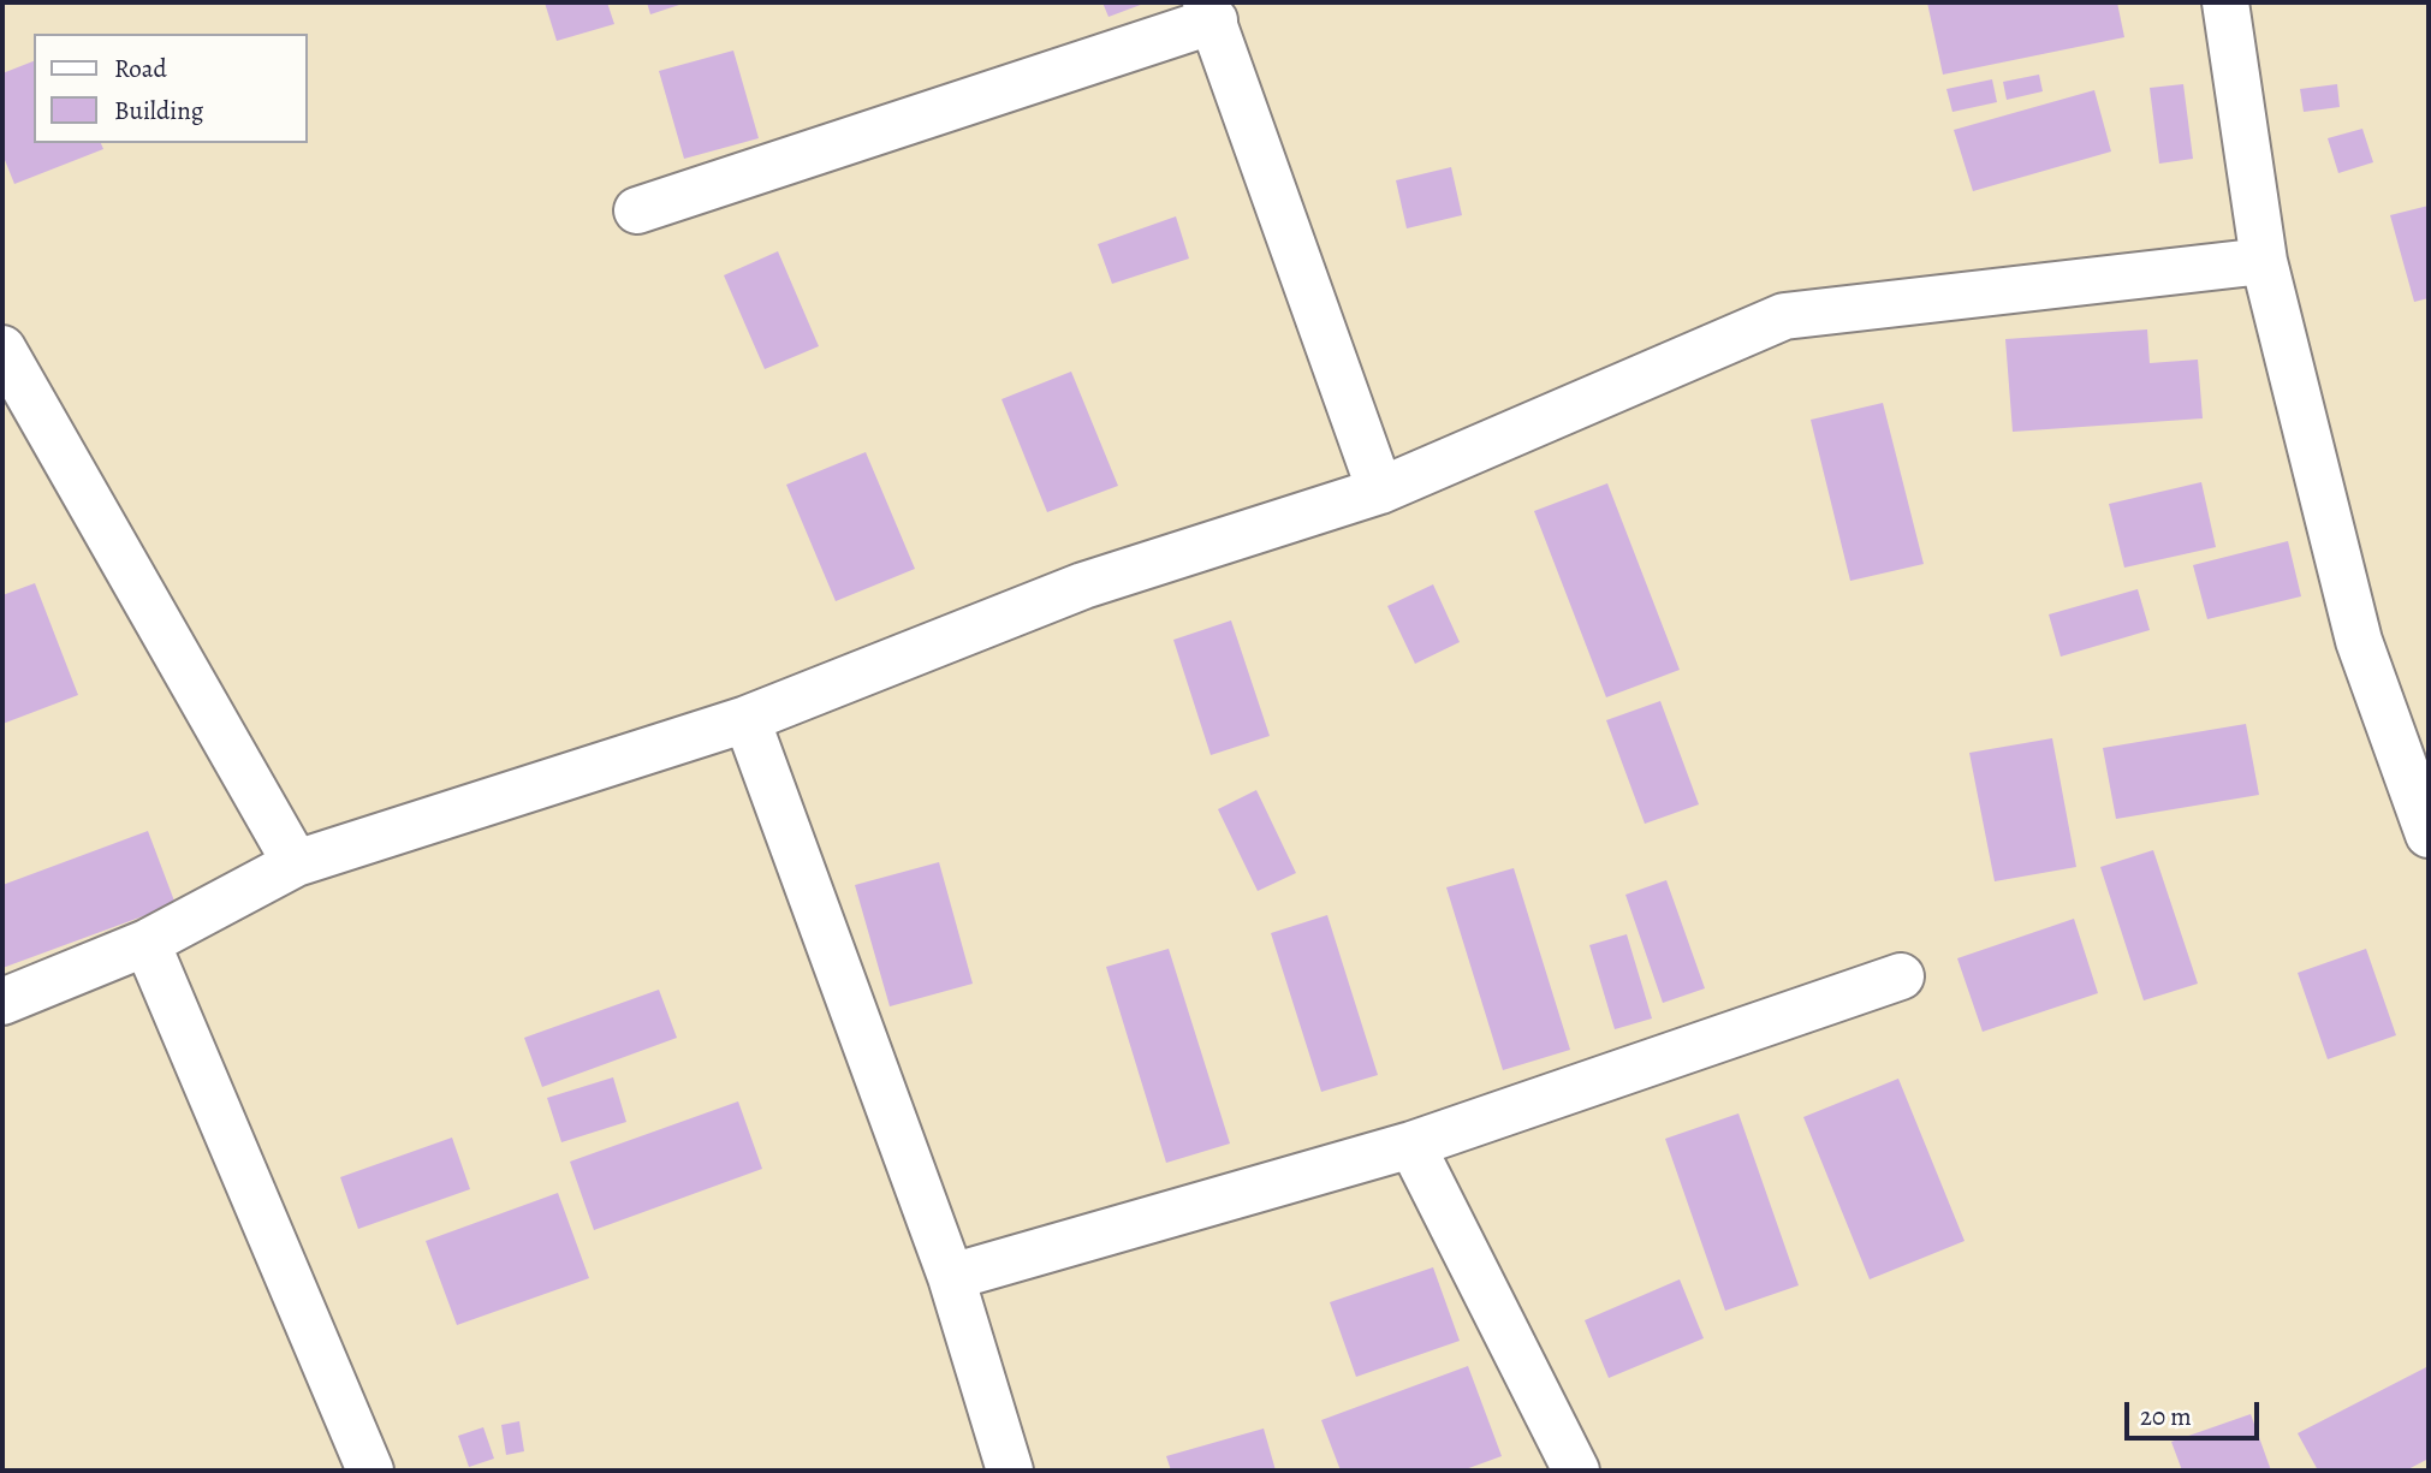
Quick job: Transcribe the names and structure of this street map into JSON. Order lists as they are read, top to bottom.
{
  "legend": ["Road", "Building"],
  "scale_bar": "20 m"
}
